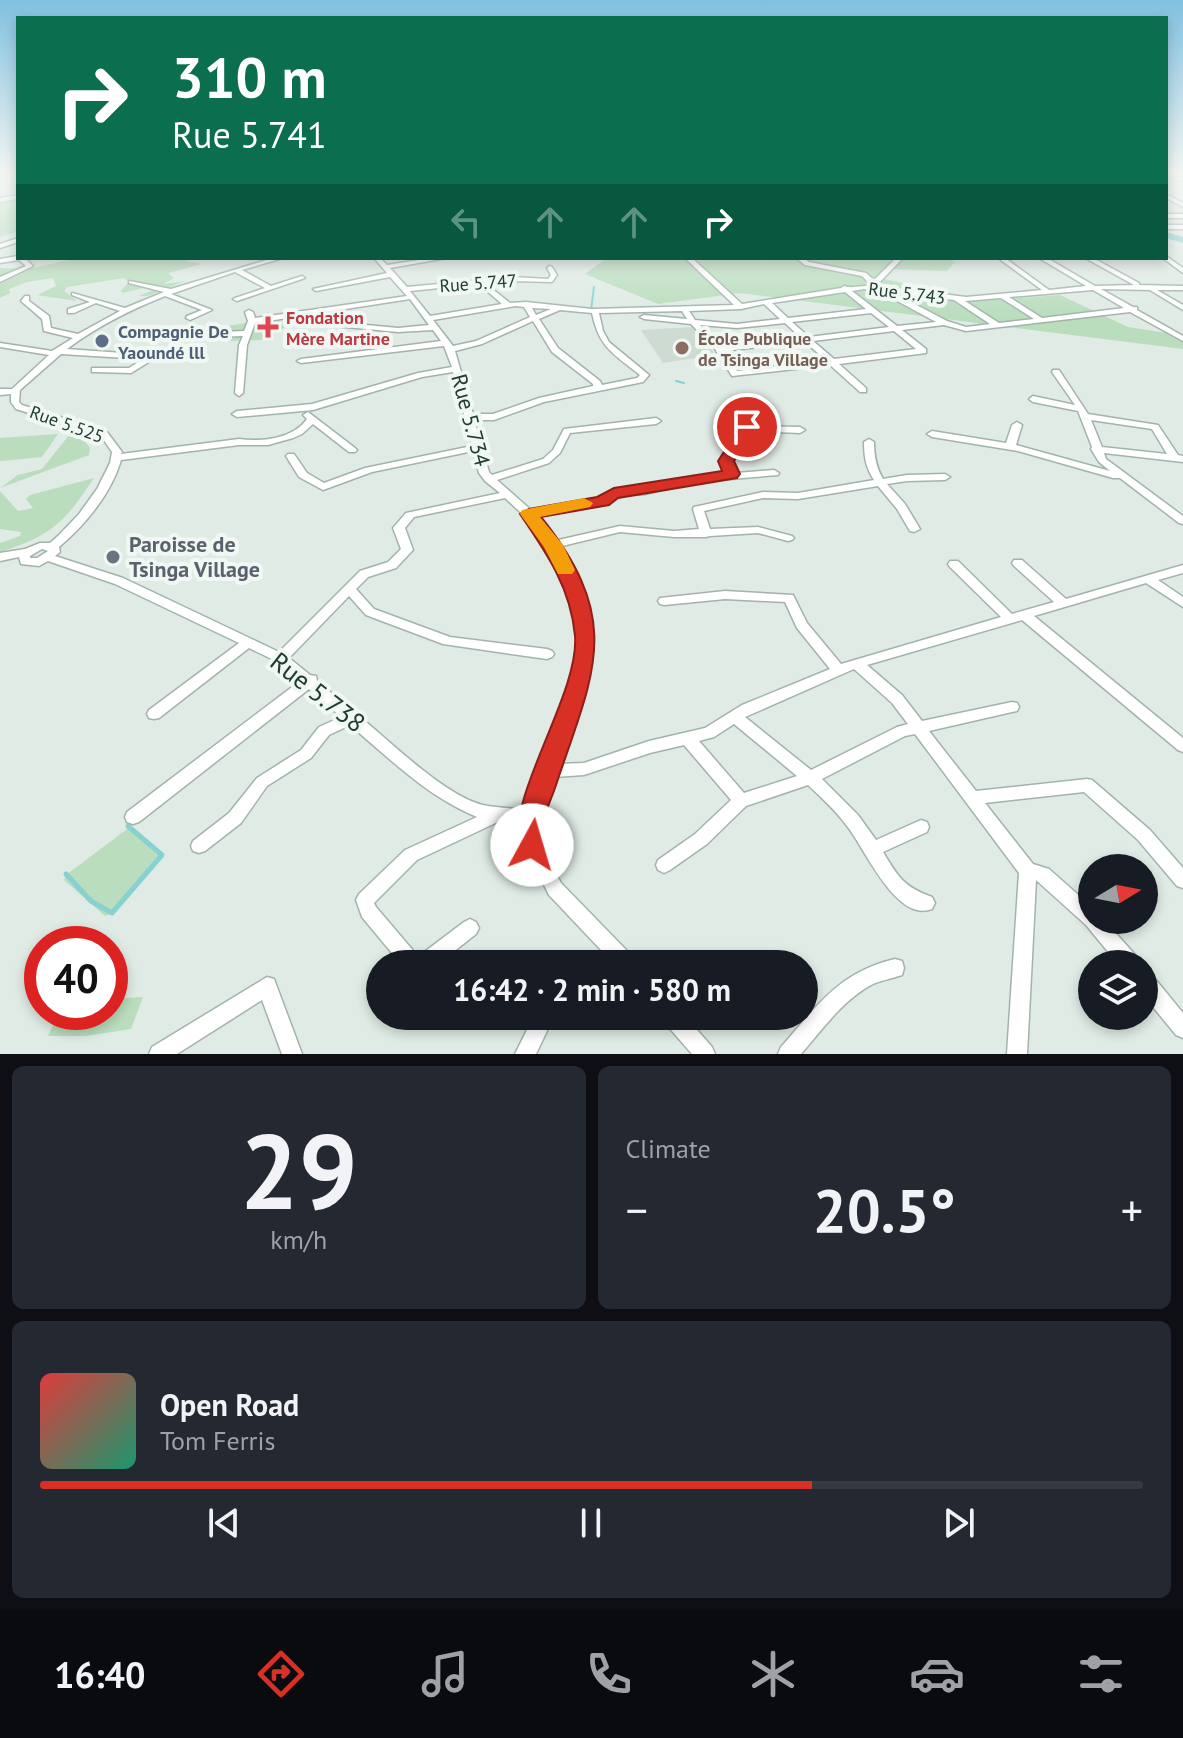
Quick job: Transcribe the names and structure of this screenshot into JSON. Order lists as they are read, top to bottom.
{
  "streets": {
    "street": [
      "Rue 5.747",
      "Rue 5.743",
      "Rue 5.734",
      "Rue 5.525",
      "Rue 5.738"
    ]
  },
  "crossings": [
    ["Rue 5.747", "Rue 5.734"],
    ["Rue 5.743", "Rue 5.734"],
    ["Rue 5.734", "Rue 5.738"],
    ["Rue 5.525", "Rue 5.738"]
  ],
  "places": {
    "health": ["Fondation Mère Martine"],
    "other": ["Compagnie De Yaoundé lll", "École Publique de Tsinga Village", "Paroisse de Tsinga Village"]
  },
  "north": "right",
  "page": {
    "turn": ["310 m", "Rue 5.741"],
    "limit": "40",
    "trip": "16:42 · 2 min · 580 m",
    "tile": [
      ["29", "km/h"],
      "Climate"
    ],
    "heat": ["−", "20.5°", "+"],
    "song": ["Open Road", "Tom Ferris"],
    "tabs": "16:40"
  }
}
